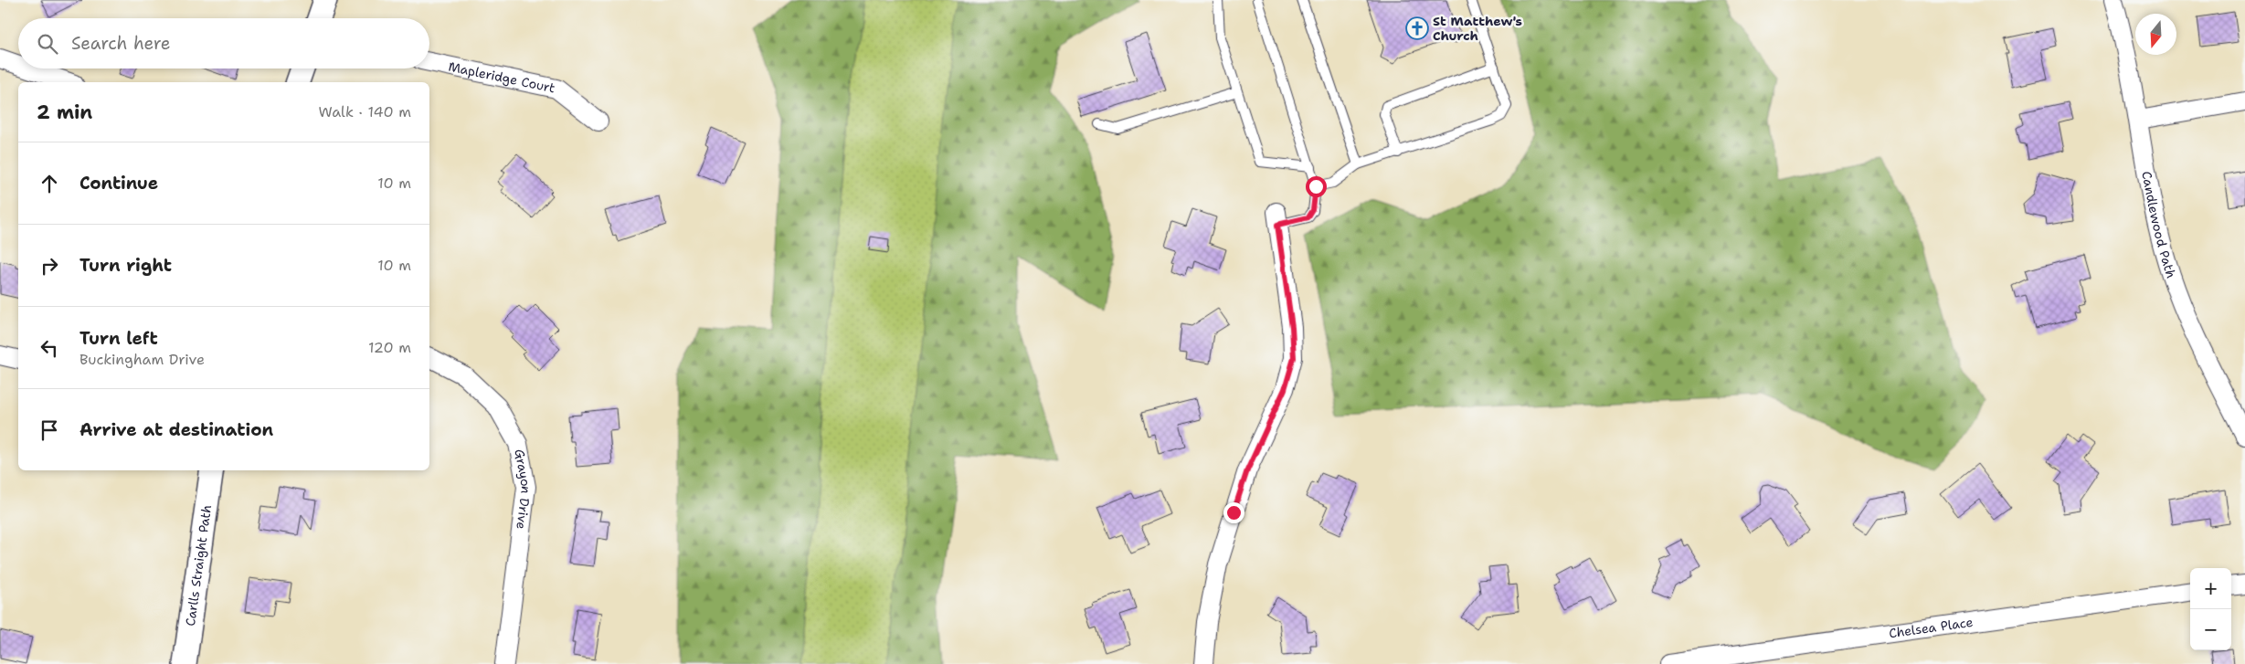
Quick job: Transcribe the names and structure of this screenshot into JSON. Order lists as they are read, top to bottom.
{
  "streets": {
    "street": [
      "Mapleridge Court",
      "Candlewood Path",
      "Grayon Drive",
      "Carlls Straight Path",
      "Chelsea Place"
    ]
  },
  "places": {
    "church": ["St Matthew's Church"]
  },
  "north": "bottom",
  "page": {
    "search": "Search here",
    "heading": ["2 min", "Walk · 140 m"],
    "list": [
      ["Continue", "10 m"],
      ["Turn right", "10 m"],
      ["Turn left", "Buckingham Drive", "120 m"],
      "Arrive at destination"
    ],
    "map_buttons": ["+", "−"]
  }
}
